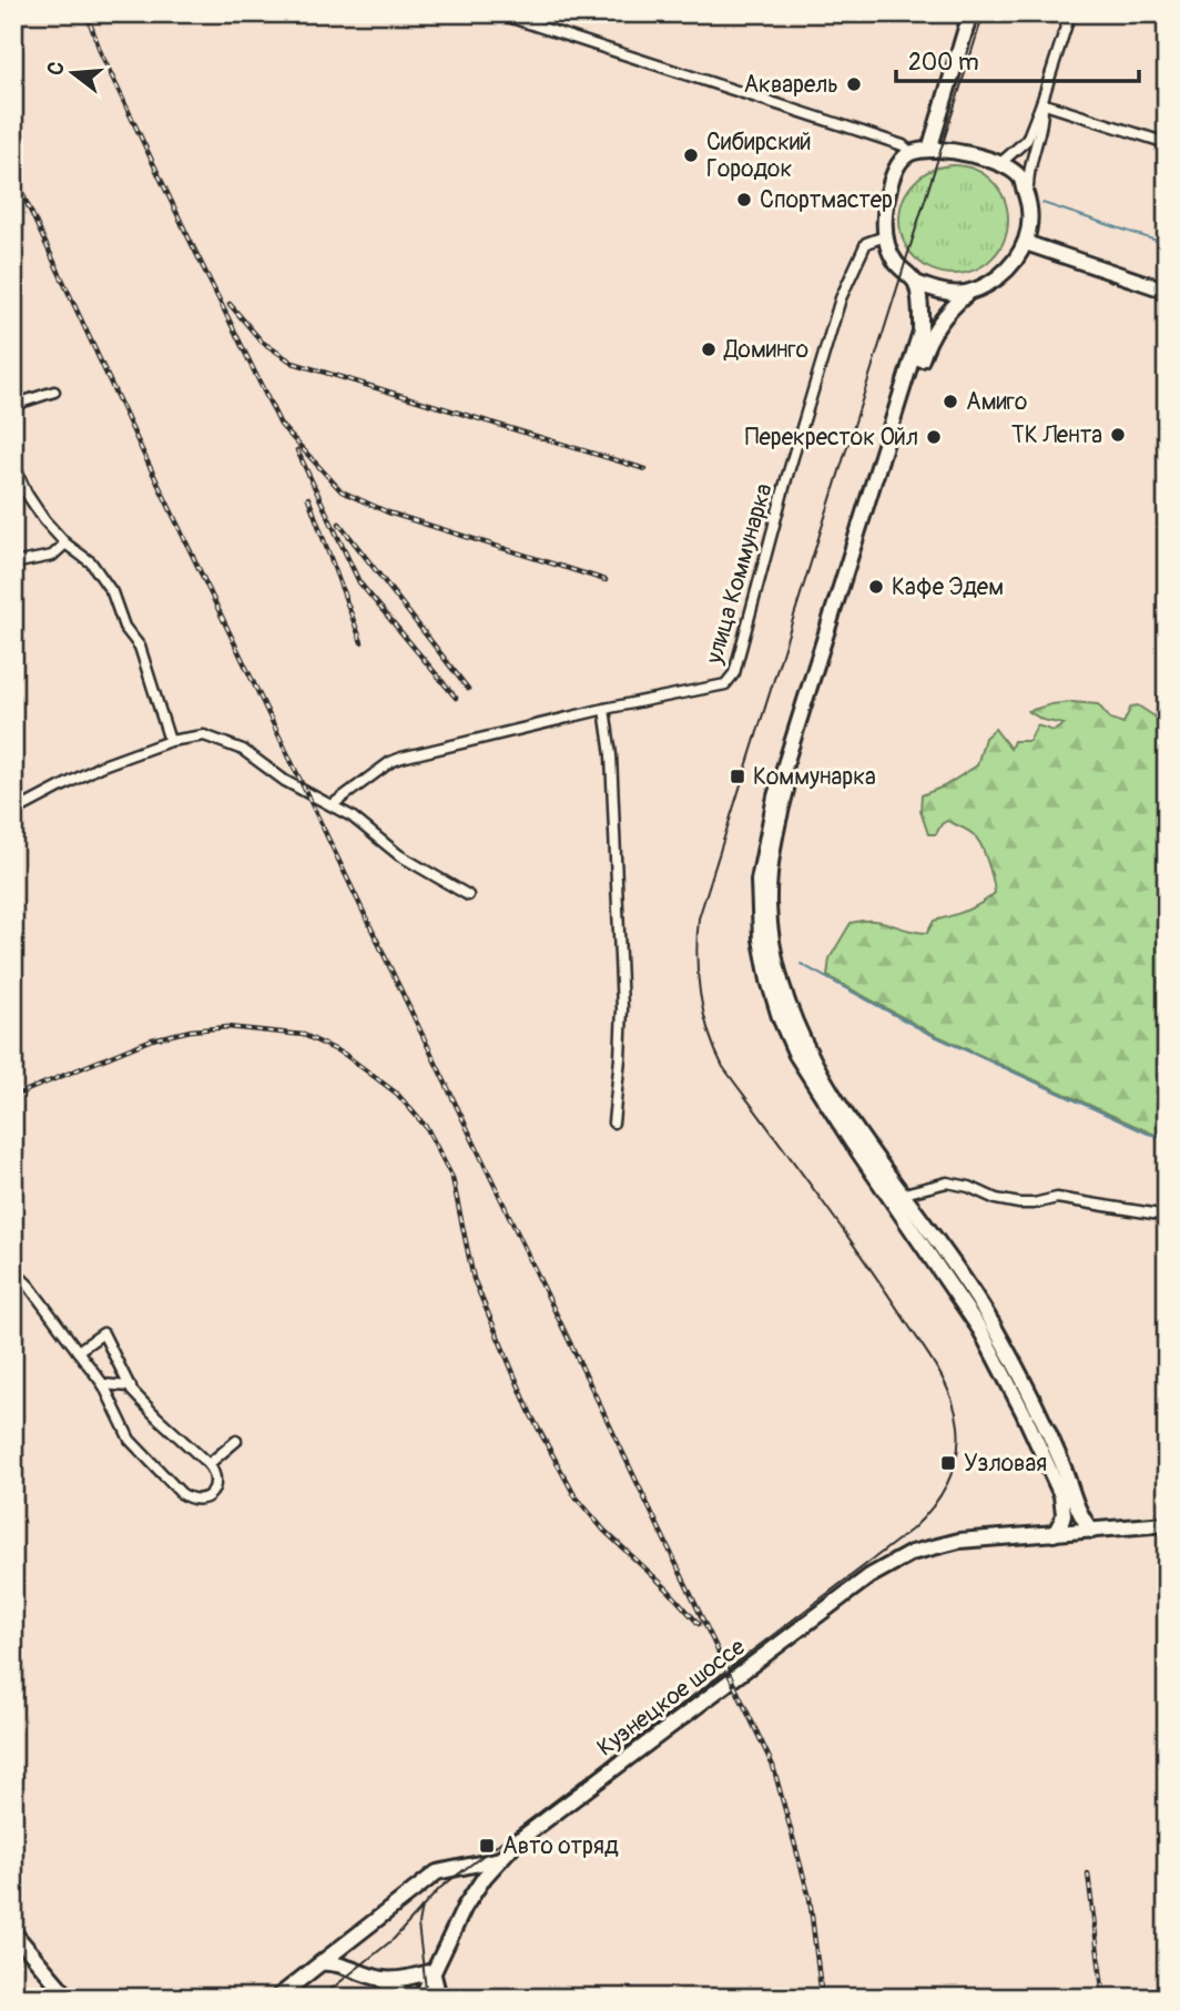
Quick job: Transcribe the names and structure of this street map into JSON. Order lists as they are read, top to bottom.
{
  "streets": {
    "main road": ["Кузнецкое шоссе"],
    "street": ["улица Коммунарка"]
  },
  "places": {
    "other": [
      "Акварель",
      "Сибирский Городок",
      "Спортмастер",
      "Доминго",
      "Амиго",
      "ТК Лента",
      "Перекресток Ойл",
      "Кафе Эдем"
    ],
    "transit": ["Коммунарка", "Узловая", "Авто отряд"]
  },
  "scale_bar": "200 m",
  "north": "left"
}
